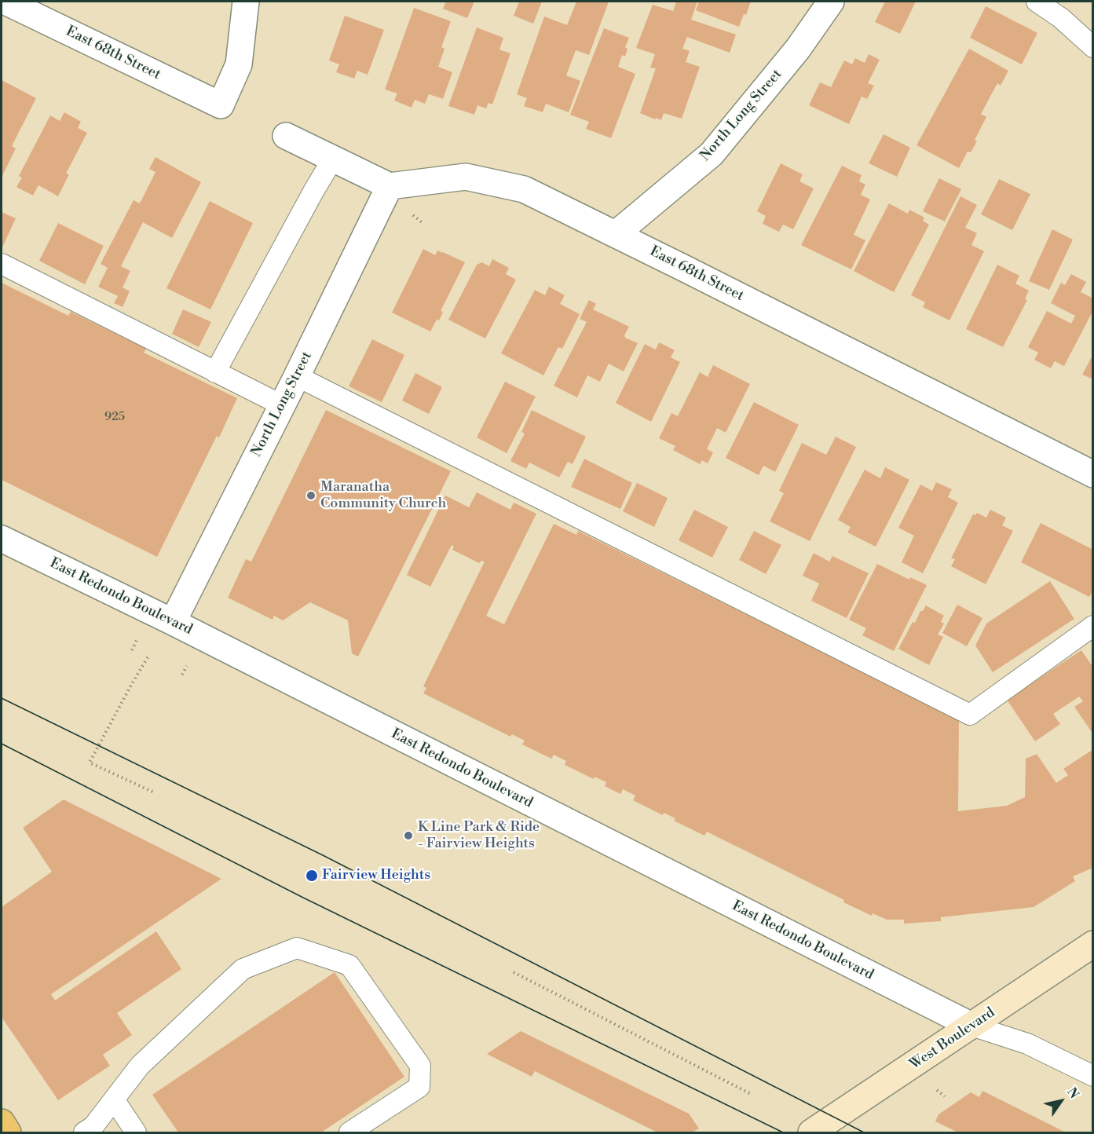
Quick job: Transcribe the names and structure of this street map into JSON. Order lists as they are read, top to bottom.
{
  "streets": {
    "main road": ["West Boulevard"],
    "street": ["East 68th Street", "North Long Street", "East Redondo Boulevard"]
  },
  "crossings": [
    ["East 68th Street", "North Long Street"],
    ["North Long Street", "East Redondo Boulevard"],
    ["East Redondo Boulevard", "West Boulevard"]
  ],
  "places": ["Maranatha Community Church", "K Line Park & Ride - Fairview Heights", "Fairview Heights"],
  "house_numbers": ["925"],
  "north": "top right"
}
